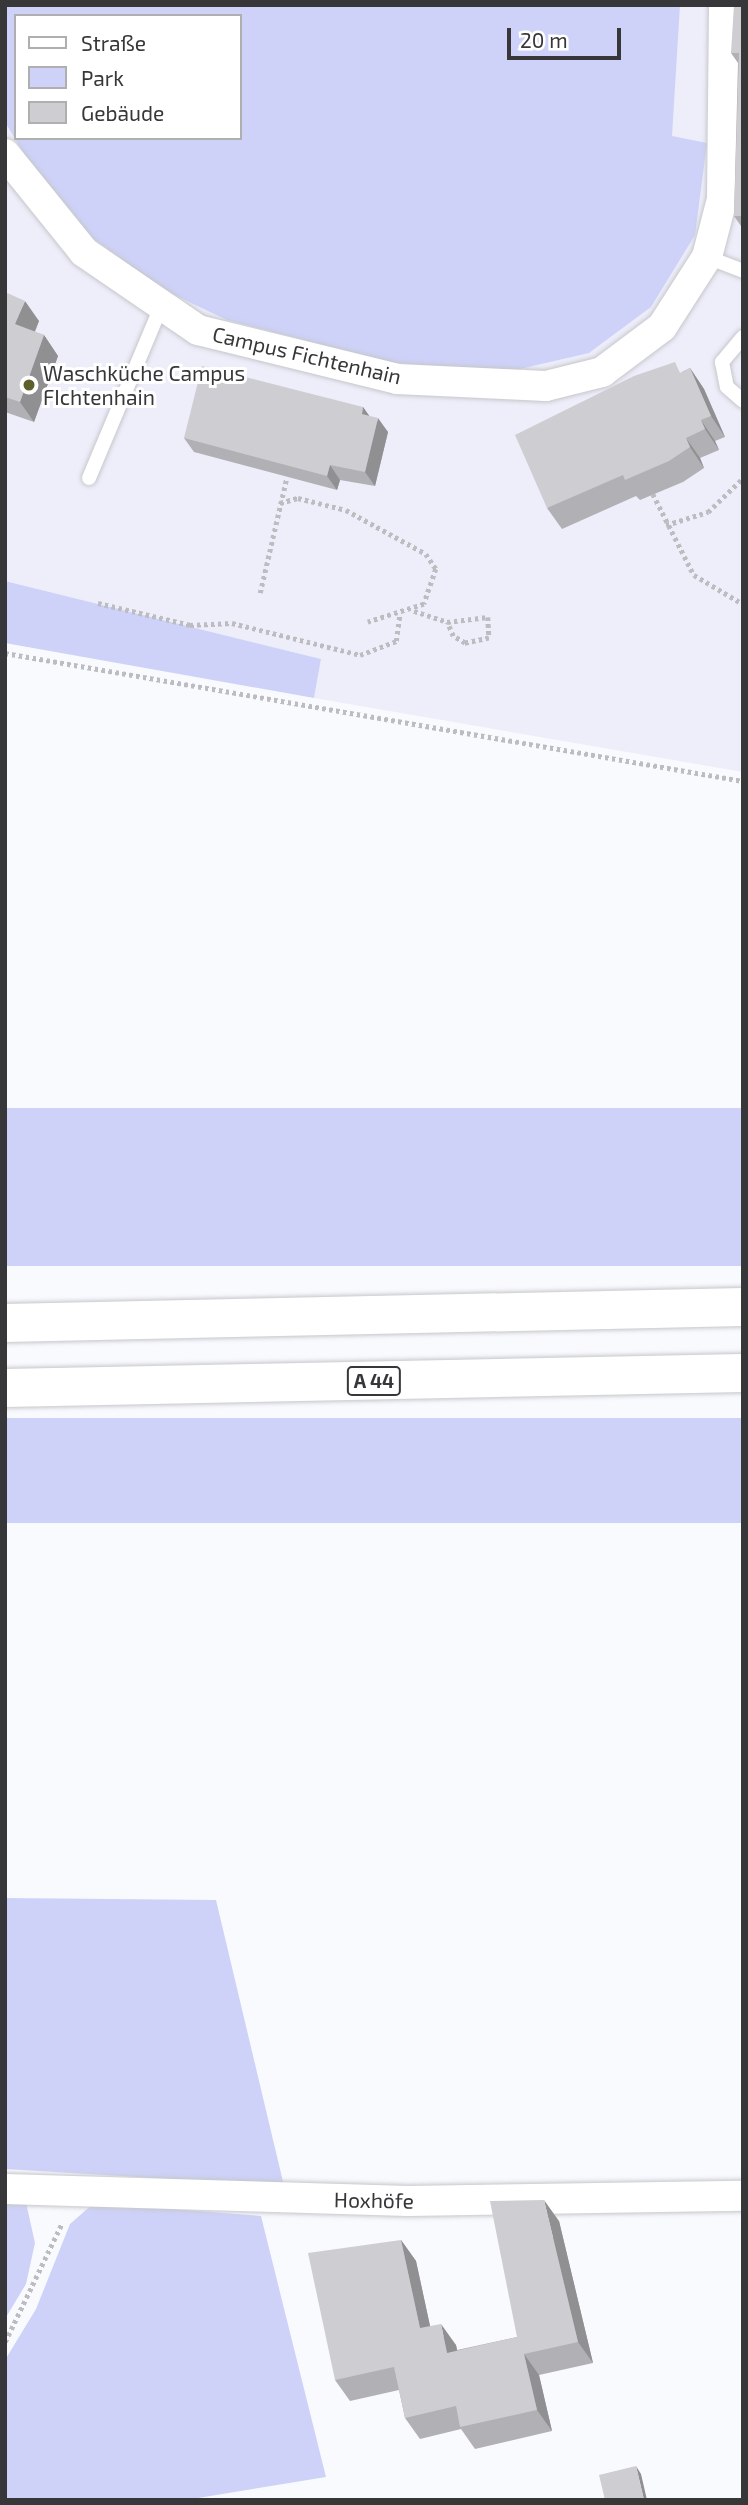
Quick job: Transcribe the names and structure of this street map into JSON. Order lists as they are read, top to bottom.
{
  "streets": {
    "highway": ["A 44"],
    "street": ["Campus Fichtenhain", "Hoxhöfe"]
  },
  "places": ["Waschküche Campus FIchtenhain"],
  "legend": ["Straße", "Park", "Gebäude"],
  "scale_bar": "20 m"
}
